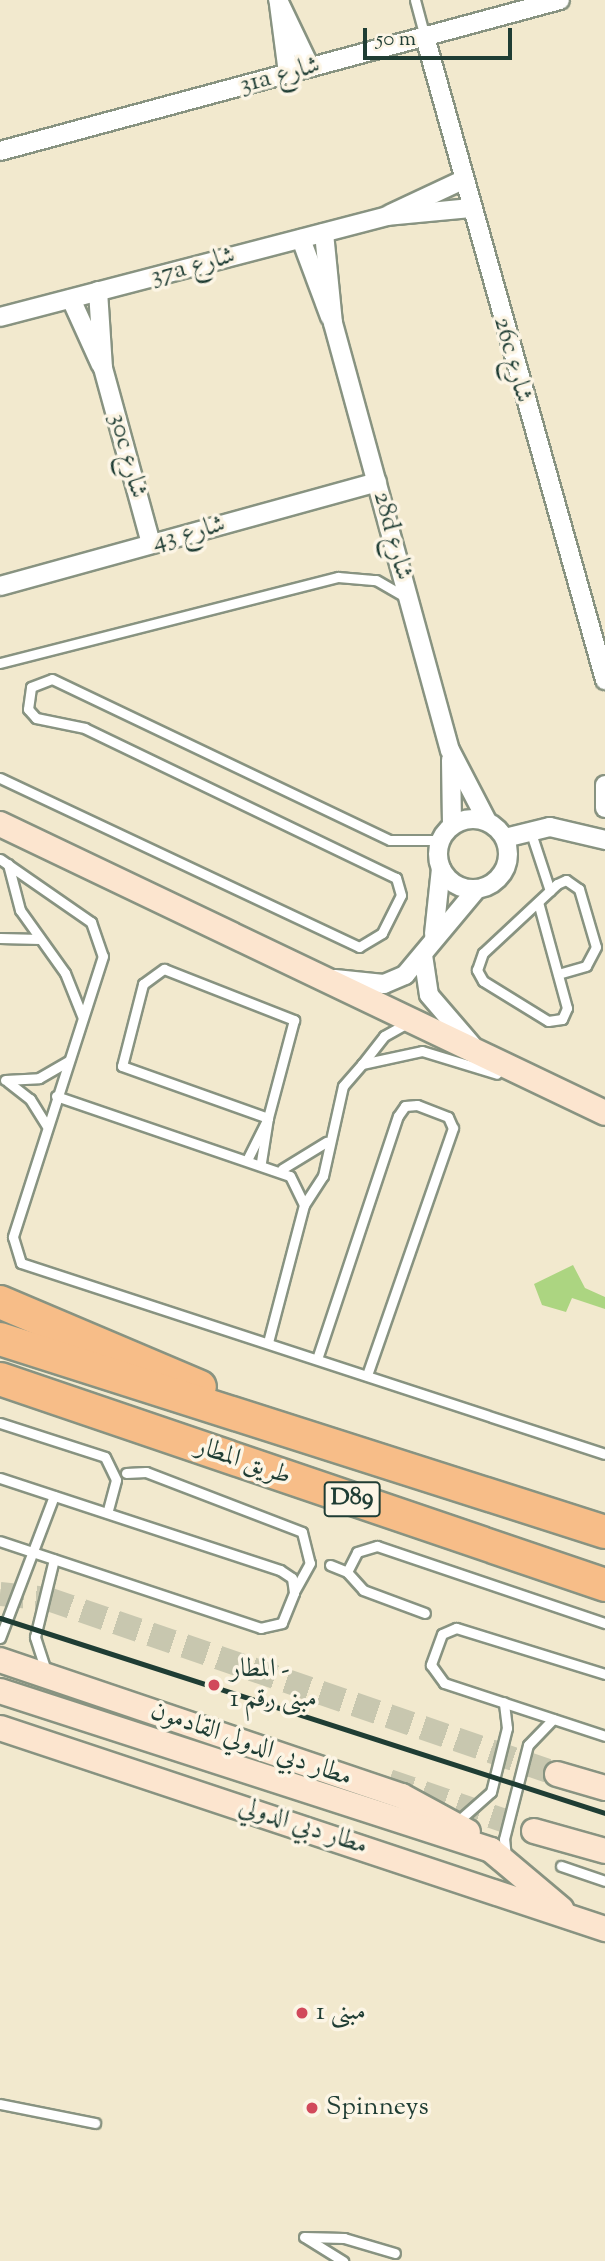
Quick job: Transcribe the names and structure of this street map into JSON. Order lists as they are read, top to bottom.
{
  "streets": {
    "highway": ["طريق المطار", "D89"],
    "main road": ["مطار دبي الدولي القادمون", "مطار دبي الدولي"],
    "street": [
      "31a شارع",
      "37a شارع",
      "26c شارع",
      "30c شارع",
      "شارع 43",
      "28d شارع"
    ]
  },
  "crossings": [
    ["31a شارع", "26c شارع"],
    ["37a شارع", "30c شارع"],
    ["30c شارع", "شارع 43"],
    ["شارع 43", "28d شارع"],
    ["مطار دبي الدولي القادمون", "مطار دبي الدولي"]
  ],
  "places": ["المطار - مبنى رقم 1", "مبنى 1", "Spinneys"],
  "scale_bar": "50 m"
}
